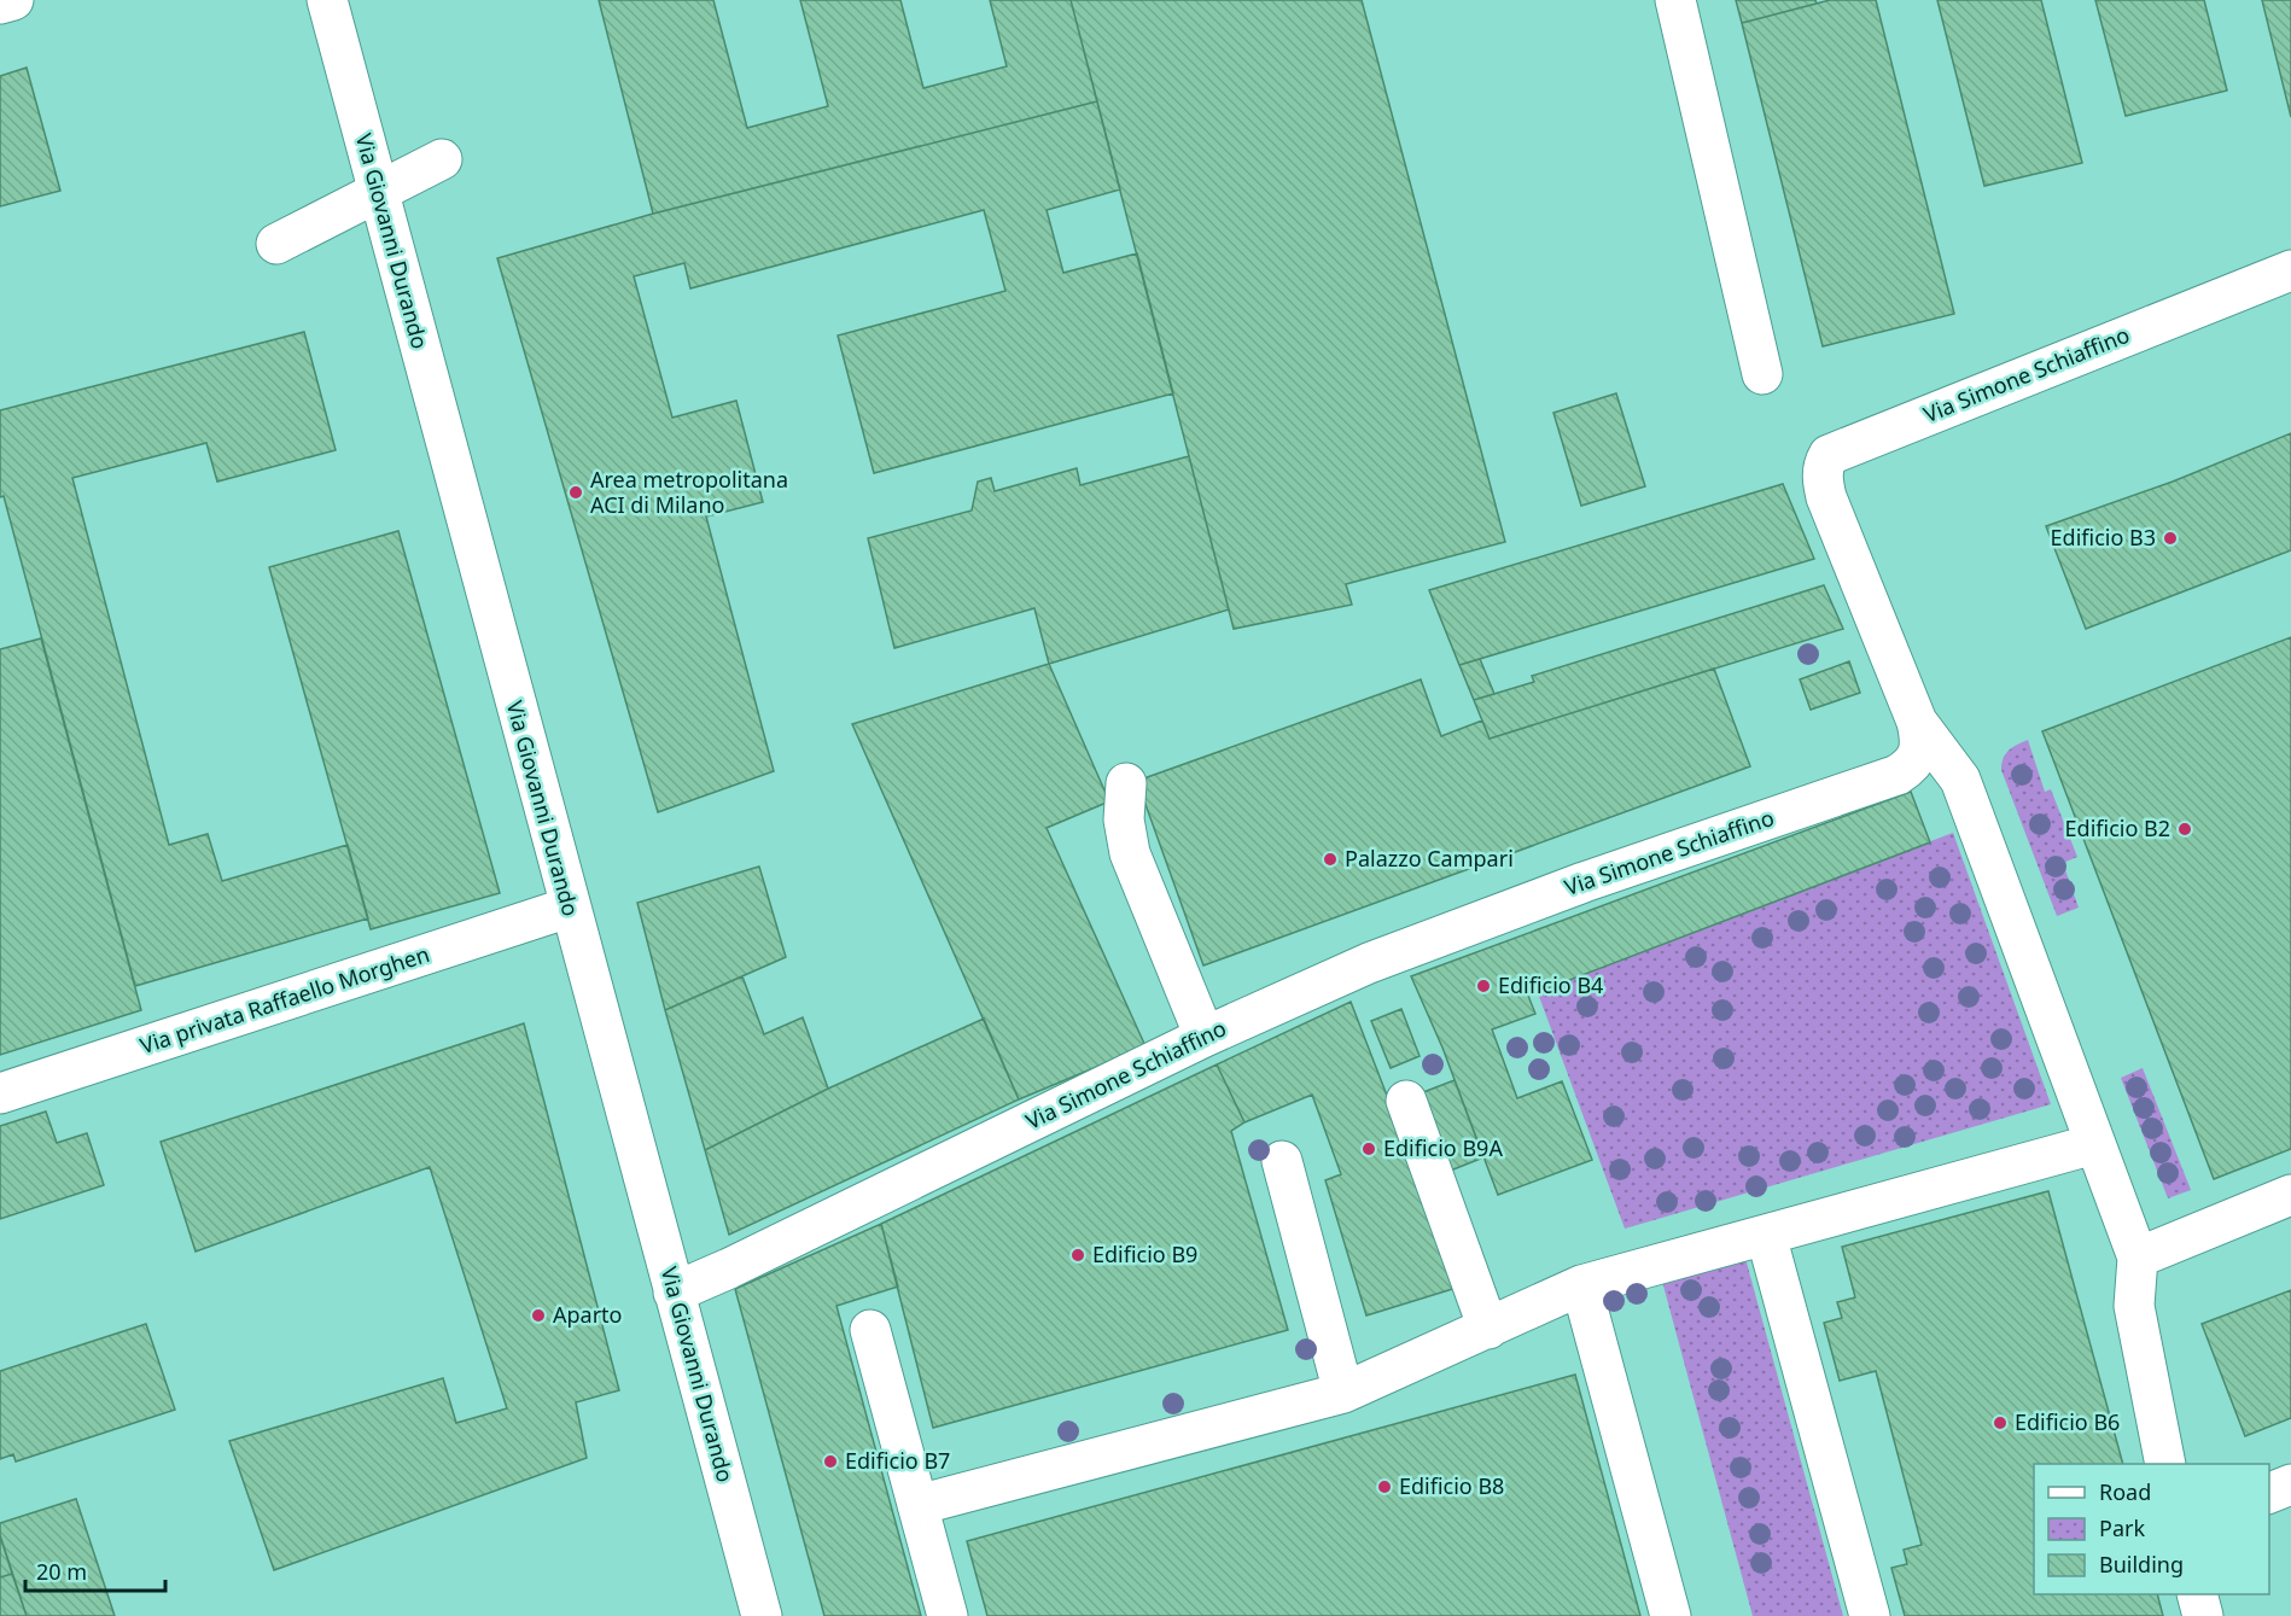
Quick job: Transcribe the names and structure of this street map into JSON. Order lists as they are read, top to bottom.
{
  "streets": {
    "street": ["Via Giovanni Durando", "Via Simone Schiaffino", "Via privata Raffaello Morghen"]
  },
  "crossings": [
    ["Via Giovanni Durando", "Via Simone Schiaffino"],
    ["Via Giovanni Durando", "Via privata Raffaello Morghen"]
  ],
  "places": [
    "Area metropolitana ACI di Milano",
    "Edificio B3",
    "Edificio B2",
    "Palazzo Campari",
    "Edificio B4",
    "Edificio B9A",
    "Edificio B9",
    "Aparto",
    "Edificio B6",
    "Edificio B7",
    "Edificio B8"
  ],
  "legend": ["Road", "Park", "Building"],
  "scale_bar": "20 m"
}
